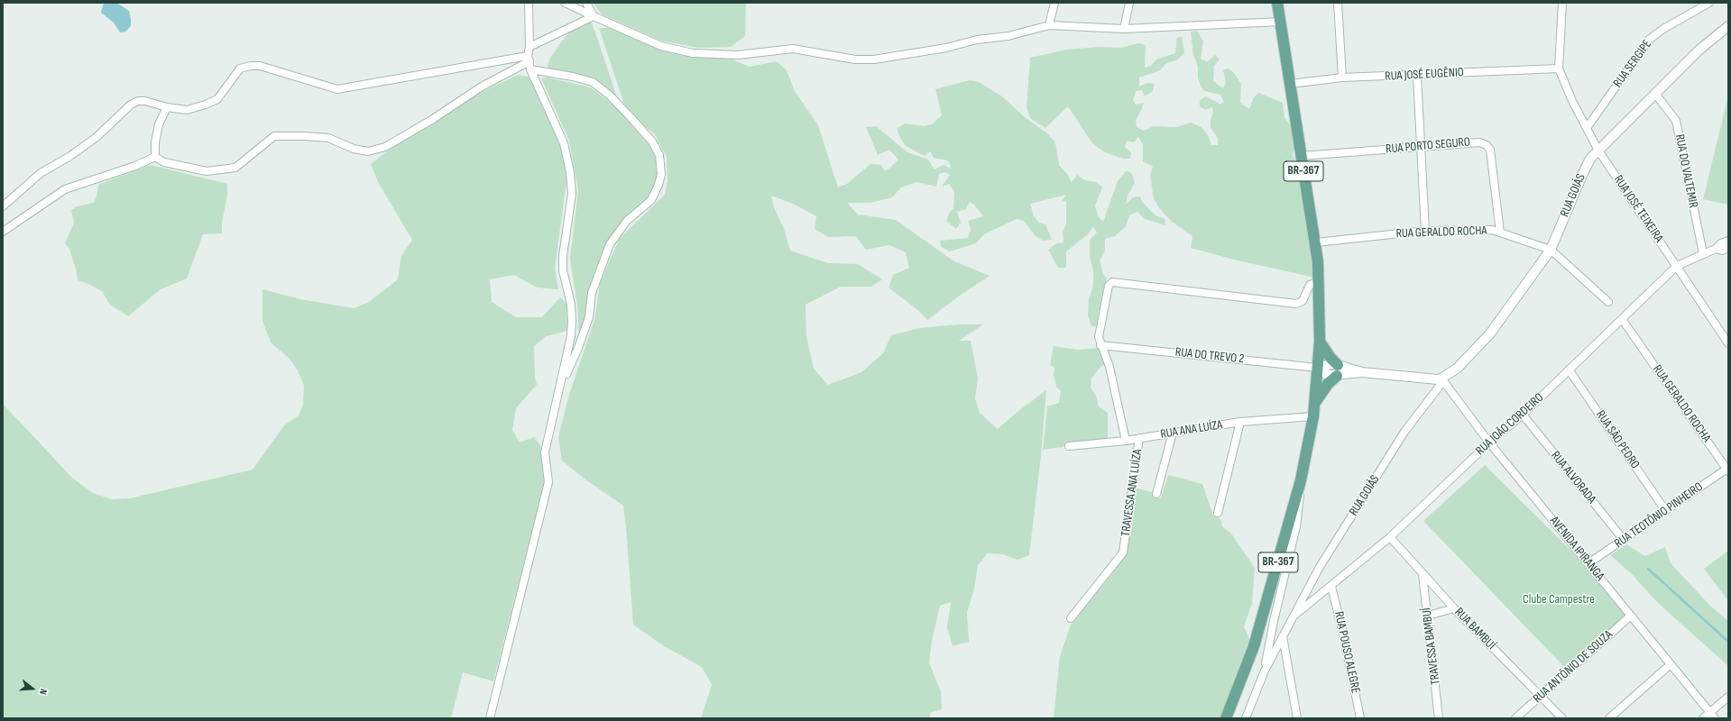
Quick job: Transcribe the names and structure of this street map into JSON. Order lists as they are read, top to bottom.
{
  "streets": {
    "main road": ["BR-367"],
    "street": [
      "RUA SERGIPE",
      "RUA JOSÉ EUGÊNIO",
      "RUA PORTO SEGURO",
      "RUA DO VALTEMIR",
      "RUA GOIÁS",
      "RUA JOSÉ TEIXEIRA",
      "RUA GERALDO ROCHA",
      "RUA DO TREVO 2",
      "RUA JOÃO CORDEIRO",
      "RUA ANA LUÍZA",
      "RUA SÃO PEDRO",
      "RUA ALVORADA",
      "TRAVESSA ANA LUÍZA",
      "RUA TEOTÔNIO PINHEIRO",
      "AVENIDA IPIRANGA",
      "RUA BAMBUÍ",
      "TRAVESSA BAMBUÍ",
      "RUA POUSO ALEGRE",
      "RUA ANTÔNIO DE SOUZA"
    ]
  },
  "crossings": [
    ["RUA SERGIPE", "RUA JOSÉ TEIXEIRA"],
    ["RUA JOSÉ EUGÊNIO", "BR-367"],
    ["RUA JOSÉ EUGÊNIO", "RUA JOSÉ TEIXEIRA"],
    ["RUA PORTO SEGURO", "BR-367"],
    ["RUA PORTO SEGURO", "RUA GERALDO ROCHA"],
    ["BR-367", "RUA GERALDO ROCHA"],
    ["BR-367", "RUA DO TREVO 2"],
    ["BR-367", "RUA ANA LUÍZA"],
    ["RUA DO VALTEMIR", "RUA GOIÁS"],
    ["RUA DO VALTEMIR", "RUA JOÃO CORDEIRO"],
    ["RUA GOIÁS", "RUA JOSÉ TEIXEIRA"],
    ["RUA GOIÁS", "RUA GERALDO ROCHA"],
    ["RUA GOIÁS", "RUA JOÃO CORDEIRO"],
    ["RUA GOIÁS", "AVENIDA IPIRANGA"],
    ["RUA JOSÉ TEIXEIRA", "RUA JOÃO CORDEIRO"],
    ["RUA GERALDO ROCHA", "RUA JOÃO CORDEIRO"],
    ["RUA GERALDO ROCHA", "RUA TEOTÔNIO PINHEIRO"],
    ["RUA JOÃO CORDEIRO", "RUA SÃO PEDRO"],
    ["RUA JOÃO CORDEIRO", "RUA ALVORADA"],
    ["RUA JOÃO CORDEIRO", "AVENIDA IPIRANGA"],
    ["RUA JOÃO CORDEIRO", "RUA BAMBUÍ"],
    ["RUA JOÃO CORDEIRO", "RUA POUSO ALEGRE"],
    ["RUA ANA LUÍZA", "TRAVESSA ANA LUÍZA"],
    ["RUA SÃO PEDRO", "RUA TEOTÔNIO PINHEIRO"],
    ["RUA ALVORADA", "RUA TEOTÔNIO PINHEIRO"],
    ["RUA TEOTÔNIO PINHEIRO", "AVENIDA IPIRANGA"],
    ["AVENIDA IPIRANGA", "RUA ANTÔNIO DE SOUZA"],
    ["RUA BAMBUÍ", "TRAVESSA BAMBUÍ"],
    ["RUA BAMBUÍ", "RUA ANTÔNIO DE SOUZA"]
  ],
  "parks": ["Clube Campestre"],
  "north": "right"
}
